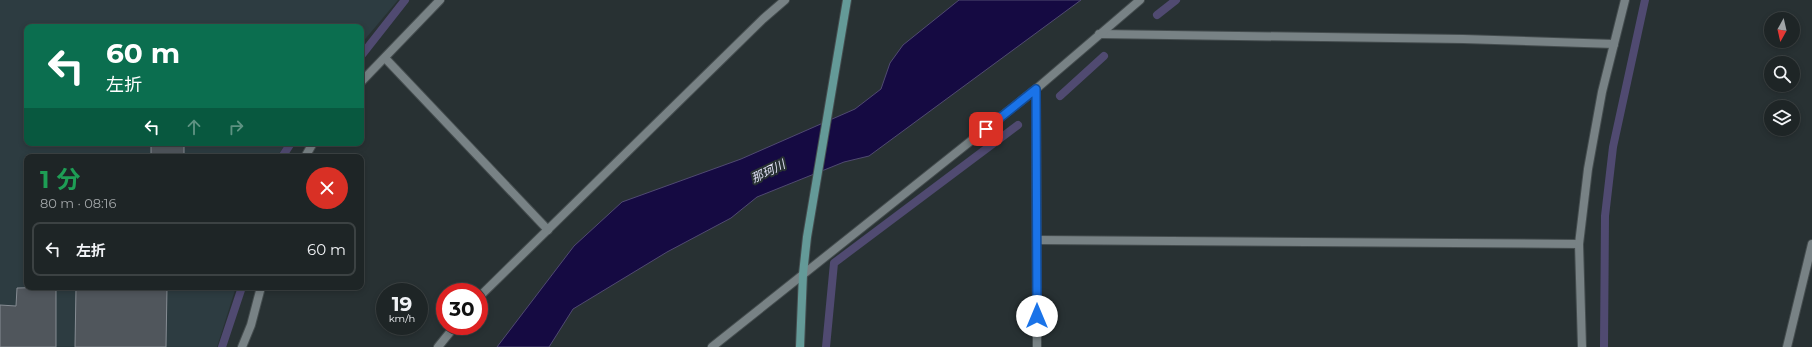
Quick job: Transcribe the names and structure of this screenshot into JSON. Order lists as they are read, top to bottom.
{
  "water": ["那珂川"],
  "north": "bottom",
  "page": {
    "turn": ["60 m", "左折"],
    "heading": ["1 分", "80 m · 08:16"],
    "list": [
      {
        "name": "左折",
        "value": "60 m"
      }
    ],
    "speed": "19 km/h",
    "limit": "30"
  }
}
